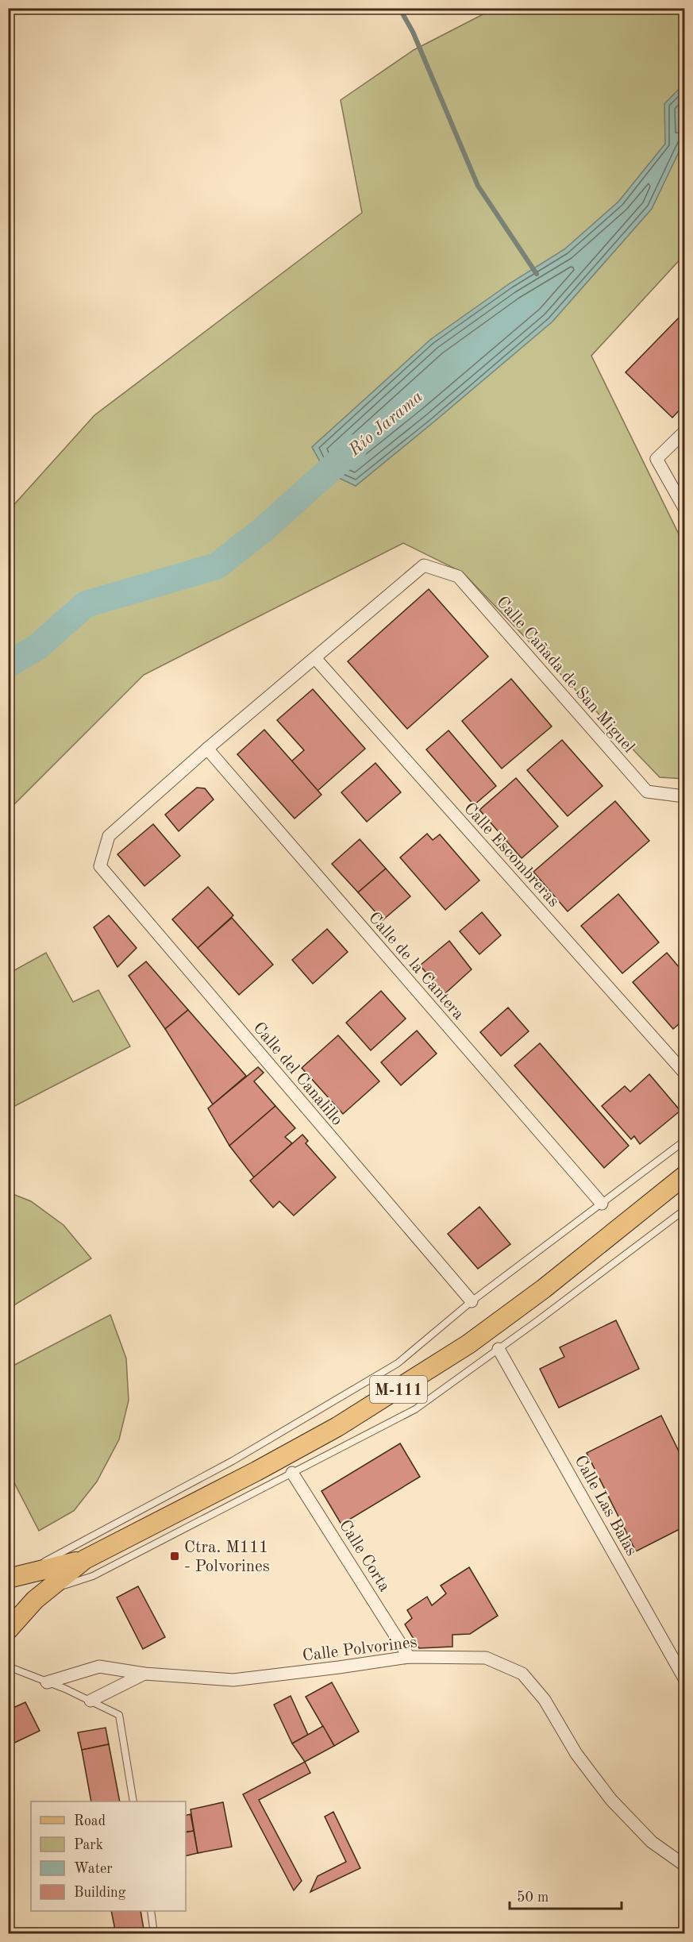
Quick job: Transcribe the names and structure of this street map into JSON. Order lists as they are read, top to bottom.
{
  "streets": {
    "main road": ["M-111"],
    "street": [
      "Calle Cañada de San Miguel",
      "Calle Escombreras",
      "Calle de la Cantera",
      "Calle del Canalillo",
      "Calle Las Balas",
      "Calle Corta",
      "Calle Polvorines"
    ]
  },
  "crossings": [
    ["Calle Cañada de San Miguel", "Calle Escombreras"],
    ["Calle de la Cantera", "Calle del Canalillo"],
    ["Calle Corta", "Calle Polvorines"]
  ],
  "water": ["Río Jarama"],
  "places": {
    "transit": ["Ctra. M111 - Polvorines"]
  },
  "legend": [
    "Road",
    "Park",
    "Water",
    "Building"
  ],
  "scale_bar": "50 m"
}
